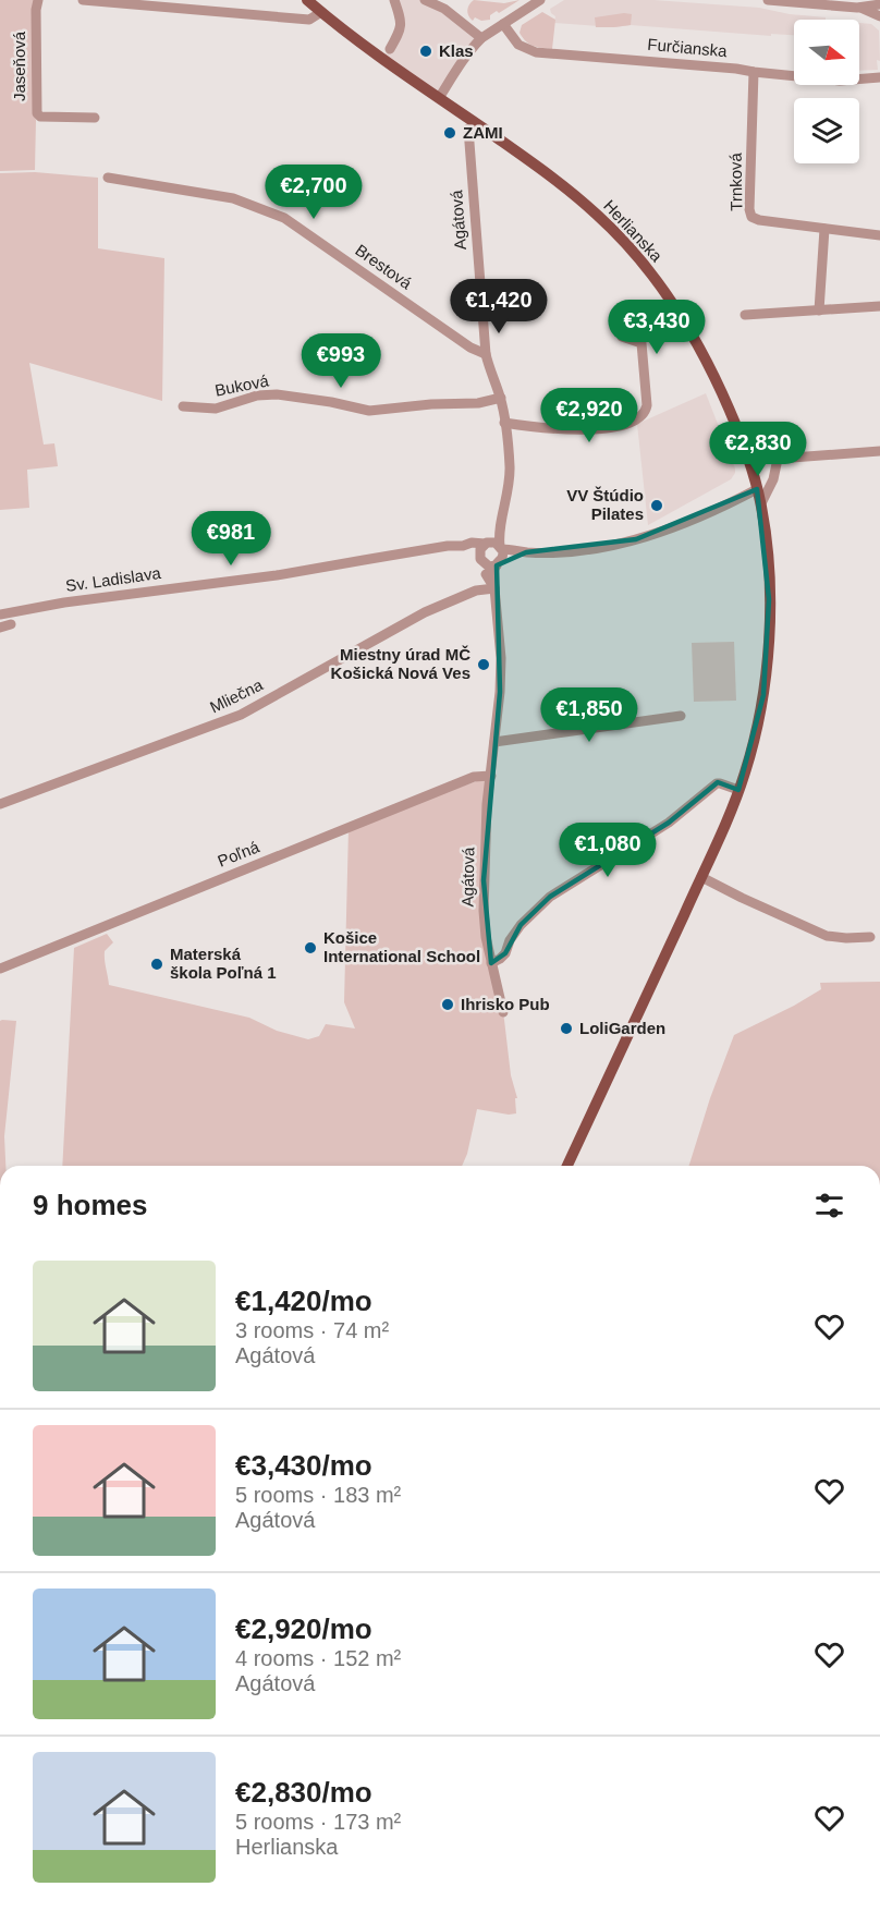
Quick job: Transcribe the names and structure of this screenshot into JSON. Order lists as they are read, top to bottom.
{
  "streets": {
    "main road": ["Herlianska"],
    "street": [
      "Furčianska",
      "Jaseňová",
      "Trnková",
      "Agátová",
      "Brestová",
      "Buková",
      "Sv. Ladislava",
      "Mliečna",
      "Poľná"
    ]
  },
  "crossings": [
    ["Furčianska", "Trnková"],
    ["Agátová", "Brestová"],
    ["Agátová", "Buková"],
    ["Agátová", "Sv. Ladislava"],
    ["Agátová", "Mliečna"],
    ["Agátová", "Poľná"]
  ],
  "places": [
    "Klas",
    "ZAMI",
    "VV Štúdio Pilates",
    "Miestny úrad MČ Košická Nová Ves",
    "Košice International School",
    "Materská škola Poľná 1",
    "Ihrisko Pub",
    "LoliGarden"
  ],
  "north": "right",
  "page": {
    "price": [
      "€2,700",
      "€1,420",
      "€3,430",
      "€993",
      "€2,920",
      "€2,830",
      "€981",
      "€1,850",
      "€1,080"
    ],
    "heading": "9 homes",
    "list": [
      {
        "name": "€1,420/mo",
        "note": "3 rooms · 74 m² · Agátová"
      },
      {
        "name": "€3,430/mo",
        "note": "5 rooms · 183 m² · Agátová"
      },
      {
        "name": "€2,920/mo",
        "note": "4 rooms · 152 m² · Agátová"
      },
      {
        "name": "€2,830/mo",
        "note": "5 rooms · 173 m² · Herlianska"
      }
    ]
  }
}
